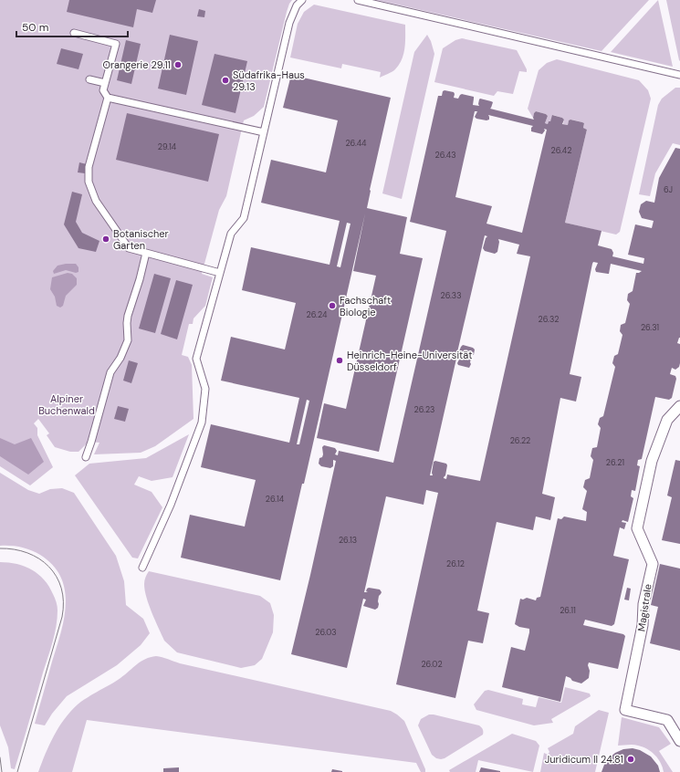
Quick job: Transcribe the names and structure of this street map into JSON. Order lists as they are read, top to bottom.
{
  "streets": {
    "street": ["Magistrale"]
  },
  "parks": ["Alpiner Buchenwald"],
  "places": [
    "Orangerie 29.11",
    "Südafrika-Haus 29.13",
    "Botanischer Garten",
    "Fachschaft Biologie",
    "Heinrich-Heine-Universität Düsseldorf",
    "Juridicum II 24.81"
  ],
  "house_numbers": [
    "26.44",
    "29.14",
    "26.42",
    "26.43",
    "6J",
    "26.33",
    "26.24",
    "26.32",
    "26.31",
    "26.23",
    "26.22",
    "26.21",
    "26.14",
    "26.13",
    "26.12",
    "26.11",
    "26.03",
    "26.02"
  ],
  "scale_bar": "50 m"
}
